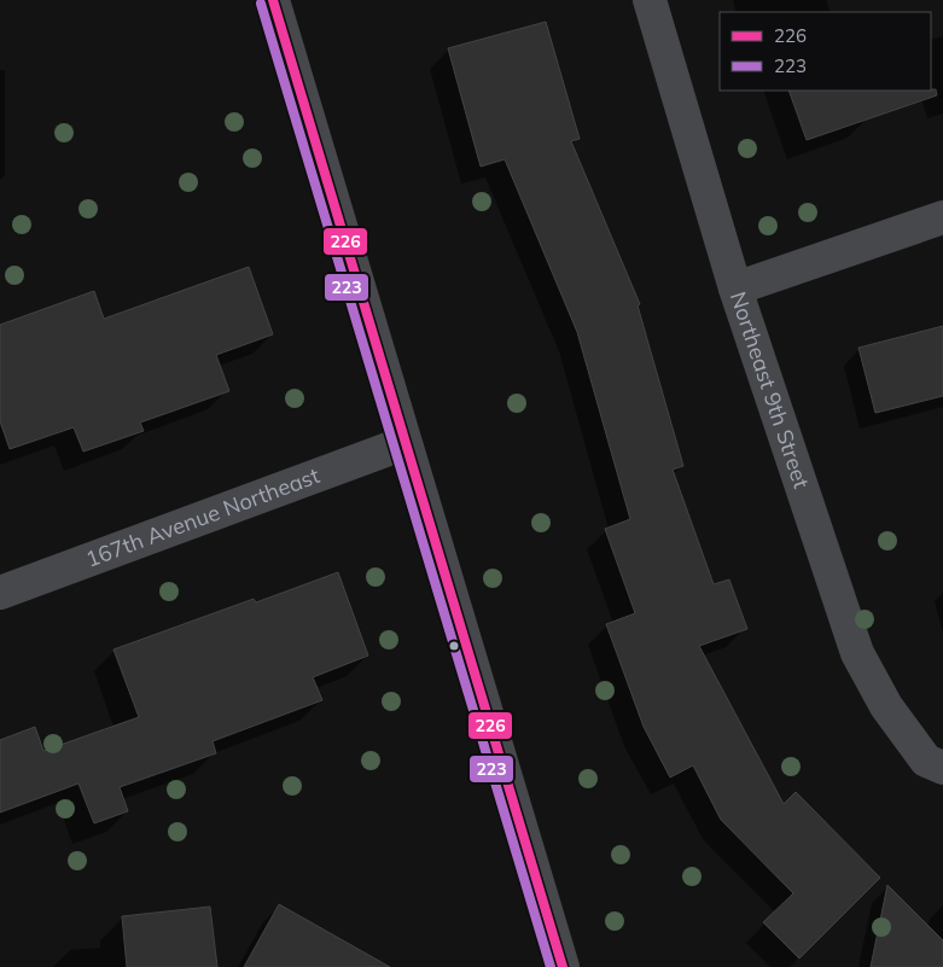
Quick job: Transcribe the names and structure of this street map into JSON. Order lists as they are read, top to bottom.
{
  "streets": {
    "street": ["Northeast 9th Street", "167th Avenue Northeast"]
  },
  "lines": ["transit line 226", "transit line 223"],
  "legend": ["226", "223"]
}
